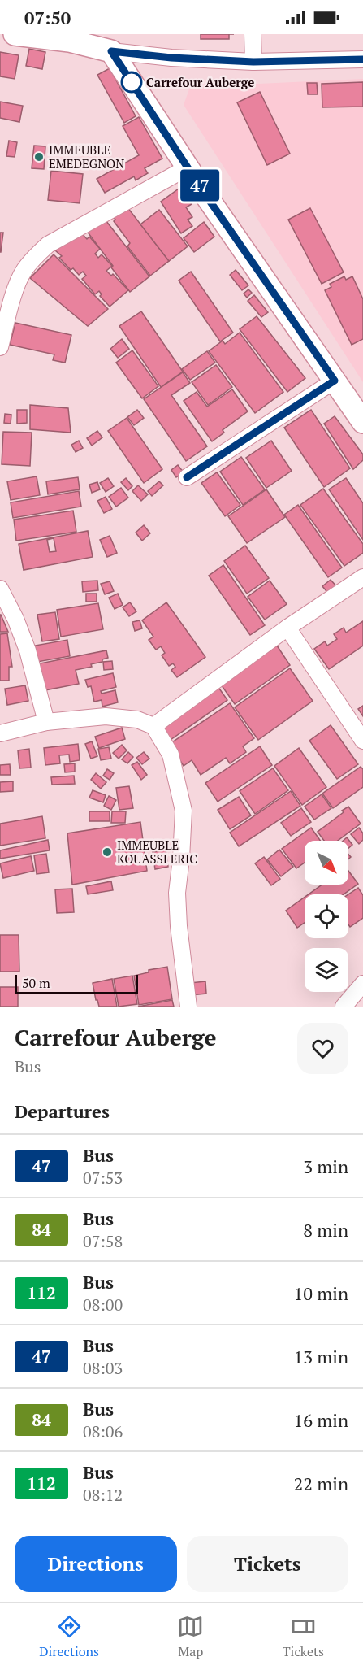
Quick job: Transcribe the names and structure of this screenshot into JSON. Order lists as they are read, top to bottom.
{
  "places": ["Carrefour Auberge", "IMMEUBLE EMEDEGNON", "IMMEUBLE KOUASSI ERIC"],
  "lines": ["bus line 47"],
  "scale_bar": "50 m",
  "north": "bottom right",
  "page": {
    "status": "07:50",
    "on_map": "47",
    "scale": "50 m",
    "heading": [
      ["Carrefour Auberge", "Bus"],
      "Departures"
    ],
    "list": [
      {
        "mark": "47",
        "name": "Bus",
        "note": "07:53",
        "value": "3 min"
      },
      {
        "mark": "84",
        "name": "Bus",
        "note": "07:58",
        "value": "8 min"
      },
      {
        "mark": "112",
        "name": "Bus",
        "note": "08:00",
        "value": "10 min"
      },
      {
        "mark": "47",
        "name": "Bus",
        "note": "08:03",
        "value": "13 min"
      },
      {
        "mark": "84",
        "name": "Bus",
        "note": "08:06",
        "value": "16 min"
      },
      {
        "mark": "112",
        "name": "Bus",
        "note": "08:12",
        "value": "22 min"
      }
    ],
    "buttons": ["Directions", "Tickets"],
    "tabs": ["Directions", "Map", "Tickets"]
  }
}
